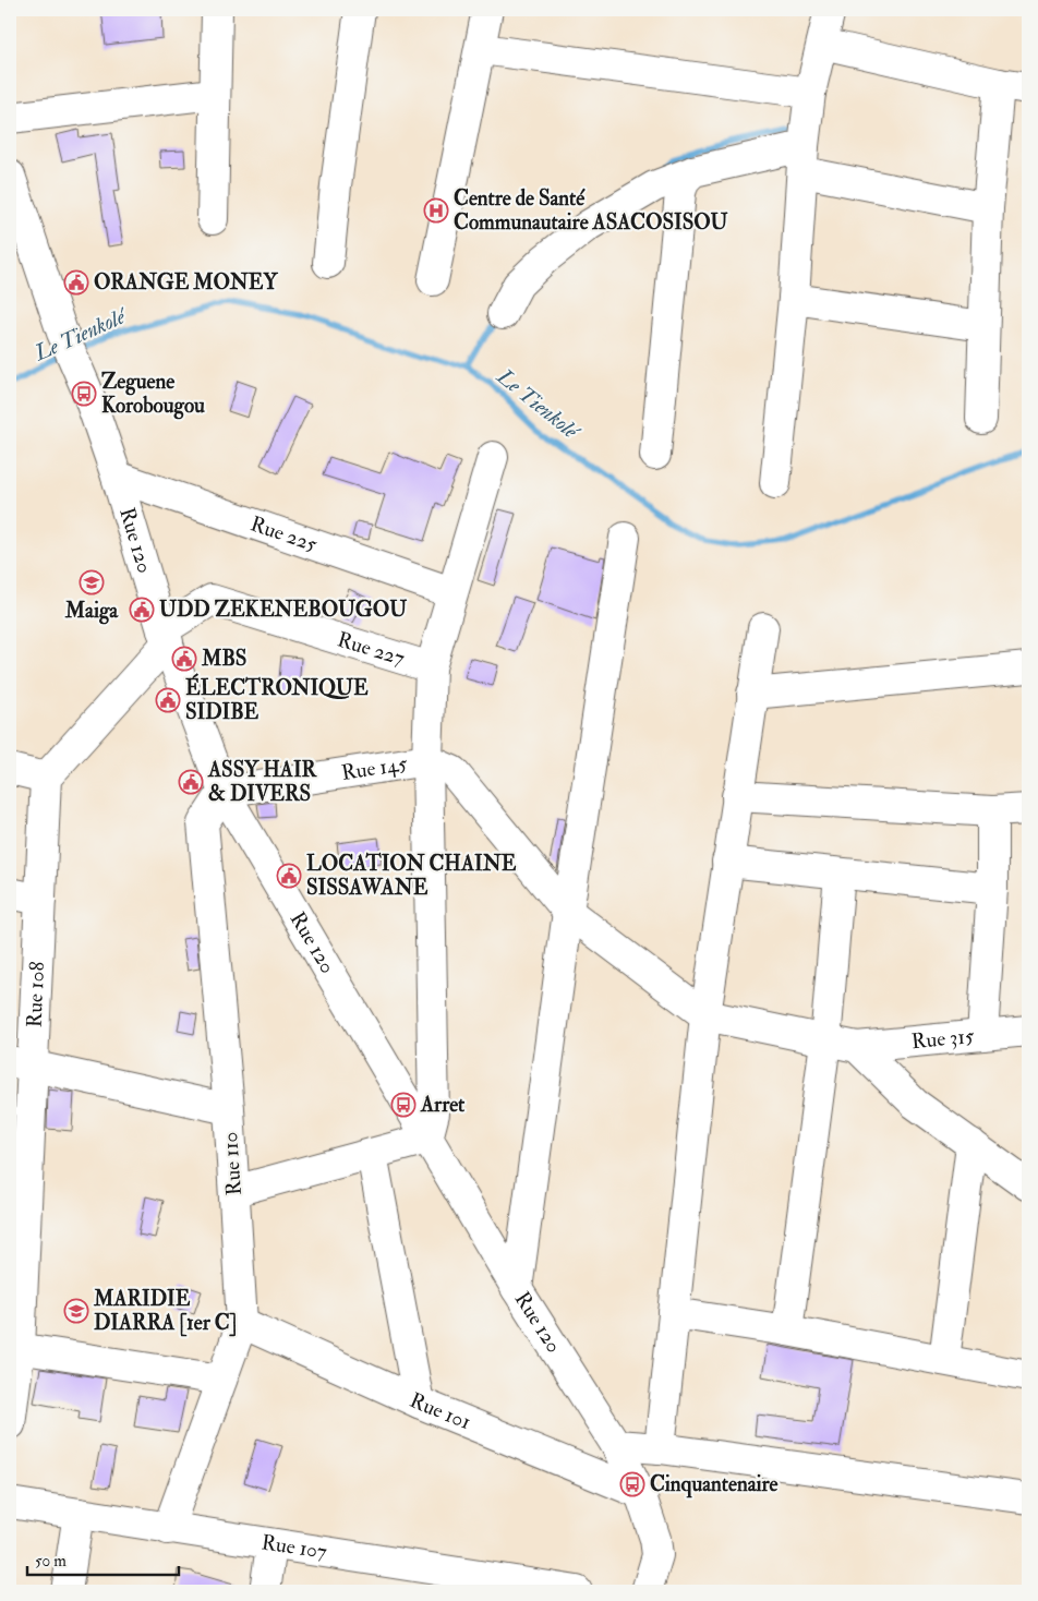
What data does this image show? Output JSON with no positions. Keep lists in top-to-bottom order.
{
  "streets": {
    "street": [
      "Rue 225",
      "Rue 120",
      "Rue 227",
      "Rue 145",
      "Rue 108",
      "Rue 315",
      "Rue 110",
      "Rue 101",
      "Rue 107"
    ]
  },
  "crossings": [
    ["Rue 225", "Rue 120"],
    ["Rue 120", "Rue 227"],
    ["Rue 120", "Rue 145"],
    ["Rue 120", "Rue 110"],
    ["Rue 120", "Rue 101"],
    ["Rue 145", "Rue 110"],
    ["Rue 110", "Rue 101"],
    ["Rue 110", "Rue 107"]
  ],
  "water": ["Le Tienkolé"],
  "places": {
    "hospital": ["Centre de Santé Communautaire ASACOSISOU"],
    "public building": [
      "ORANGE MONEY",
      "UDD ZEKENEBOUGOU",
      "MBS",
      "ÉLECTRONIQUE SIDIBE",
      "ASSY HAIR & DIVERS",
      "LOCATION CHAINE SISSAWANE"
    ],
    "bus stop": ["Zeguene Korobougou", "Arret", "Cinquantenaire"],
    "school or university": ["Maiga", "MARIDIE DIARRA [1er C]"]
  },
  "scale_bar": "50 m"
}
